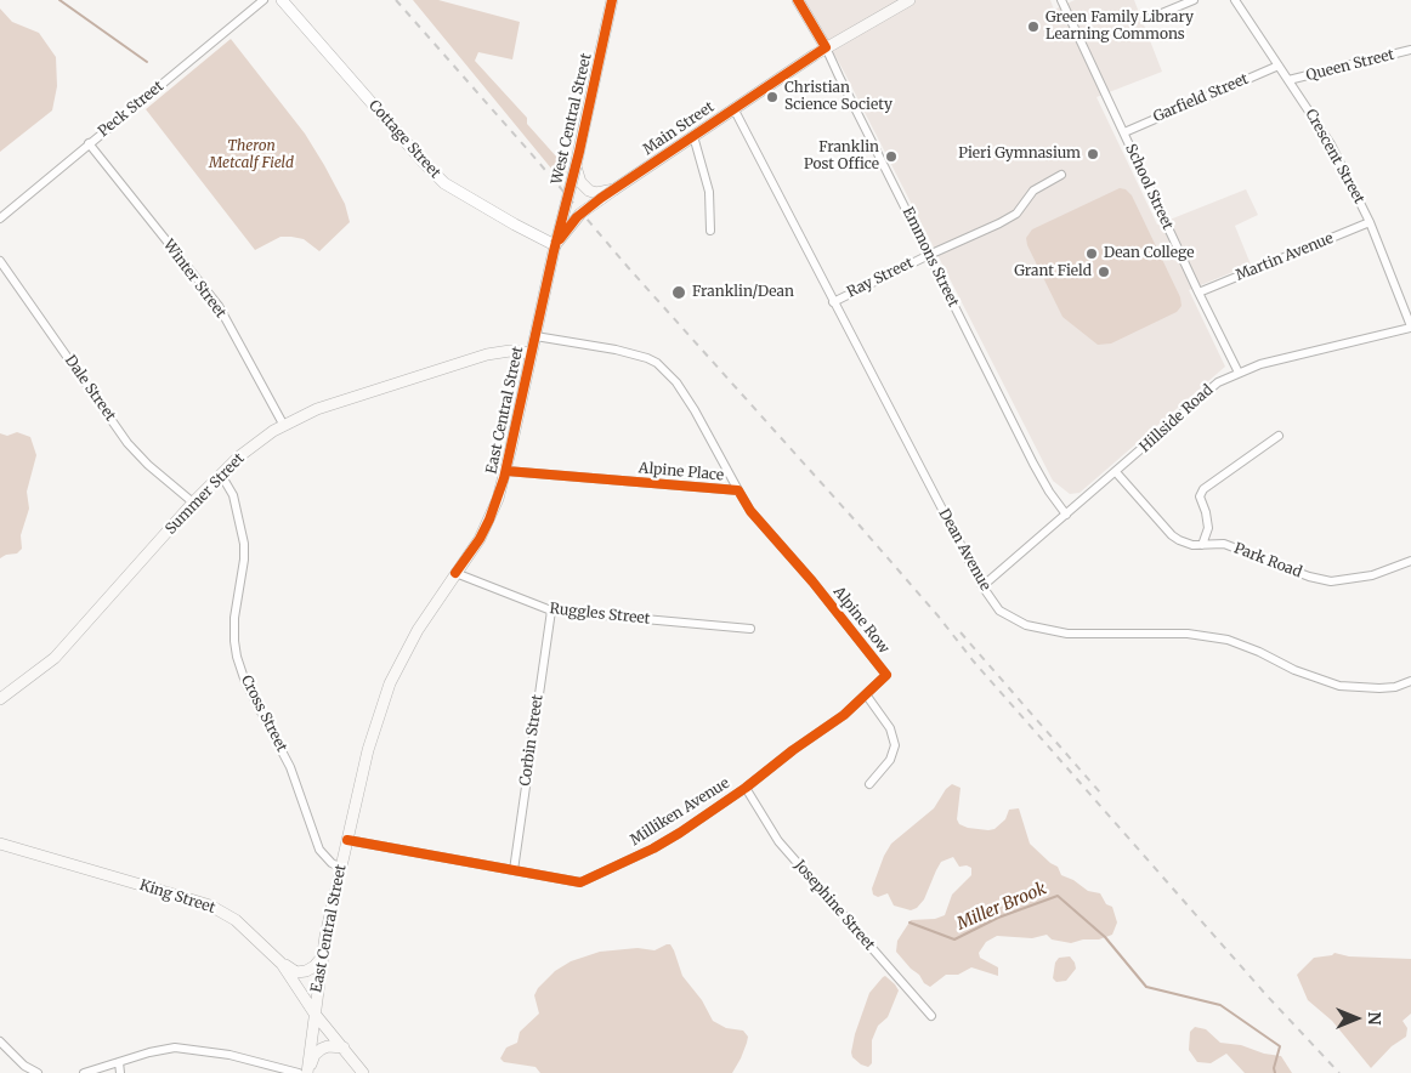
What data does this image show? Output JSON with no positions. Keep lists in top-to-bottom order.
{
  "streets": {
    "main road": [
      "West Central Street",
      "Main Street",
      "Emmons Street",
      "East Central Street",
      "Summer Street",
      "King Street"
    ],
    "street": [
      "Queen Street",
      "Garfield Street",
      "Peck Street",
      "Cottage Street",
      "Crescent Street",
      "School Street",
      "Martin Avenue",
      "Ray Street",
      "Winter Street",
      "Dale Street",
      "Hillside Road",
      "Alpine Place",
      "Dean Avenue",
      "Park Road",
      "Ruggles Street",
      "Alpine Row",
      "Cross Street",
      "Corbin Street",
      "Milliken Avenue",
      "Josephine Street"
    ]
  },
  "crossings": [
    ["Queen Street", "Crescent Street"],
    ["Garfield Street", "Crescent Street"],
    ["Garfield Street", "School Street"],
    ["Peck Street", "Winter Street"],
    ["West Central Street", "Main Street"],
    ["West Central Street", "Cottage Street"],
    ["West Central Street", "East Central Street"],
    ["Main Street", "Cottage Street"],
    ["Main Street", "Emmons Street"],
    ["Main Street", "East Central Street"],
    ["Main Street", "Dean Avenue"],
    ["Cottage Street", "East Central Street"],
    ["Crescent Street", "Martin Avenue"],
    ["Crescent Street", "Hillside Road"],
    ["School Street", "Martin Avenue"],
    ["School Street", "Hillside Road"],
    ["Emmons Street", "Ray Street"],
    ["Emmons Street", "Hillside Road"],
    ["Ray Street", "Dean Avenue"],
    ["Winter Street", "Summer Street"],
    ["Dale Street", "Summer Street"],
    ["East Central Street", "Alpine Place"],
    ["East Central Street", "Summer Street"],
    ["East Central Street", "Ruggles Street"],
    ["East Central Street", "Cross Street"],
    ["East Central Street", "Milliken Avenue"],
    ["East Central Street", "King Street"],
    ["Hillside Road", "Dean Avenue"],
    ["Hillside Road", "Park Road"],
    ["Alpine Place", "Alpine Row"],
    ["Summer Street", "Cross Street"],
    ["Ruggles Street", "Corbin Street"],
    ["Alpine Row", "Milliken Avenue"],
    ["Corbin Street", "Milliken Avenue"],
    ["Milliken Avenue", "Josephine Street"]
  ],
  "water": ["Miller Brook"],
  "parks": ["Theron Metcalf Field"],
  "places": [
    "Green Family Library Learning Commons",
    "Christian Science Society",
    "Pieri Gymnasium",
    "Franklin Post Office",
    "Dean College",
    "Grant Field",
    "Franklin/Dean"
  ],
  "north": "right"
}
